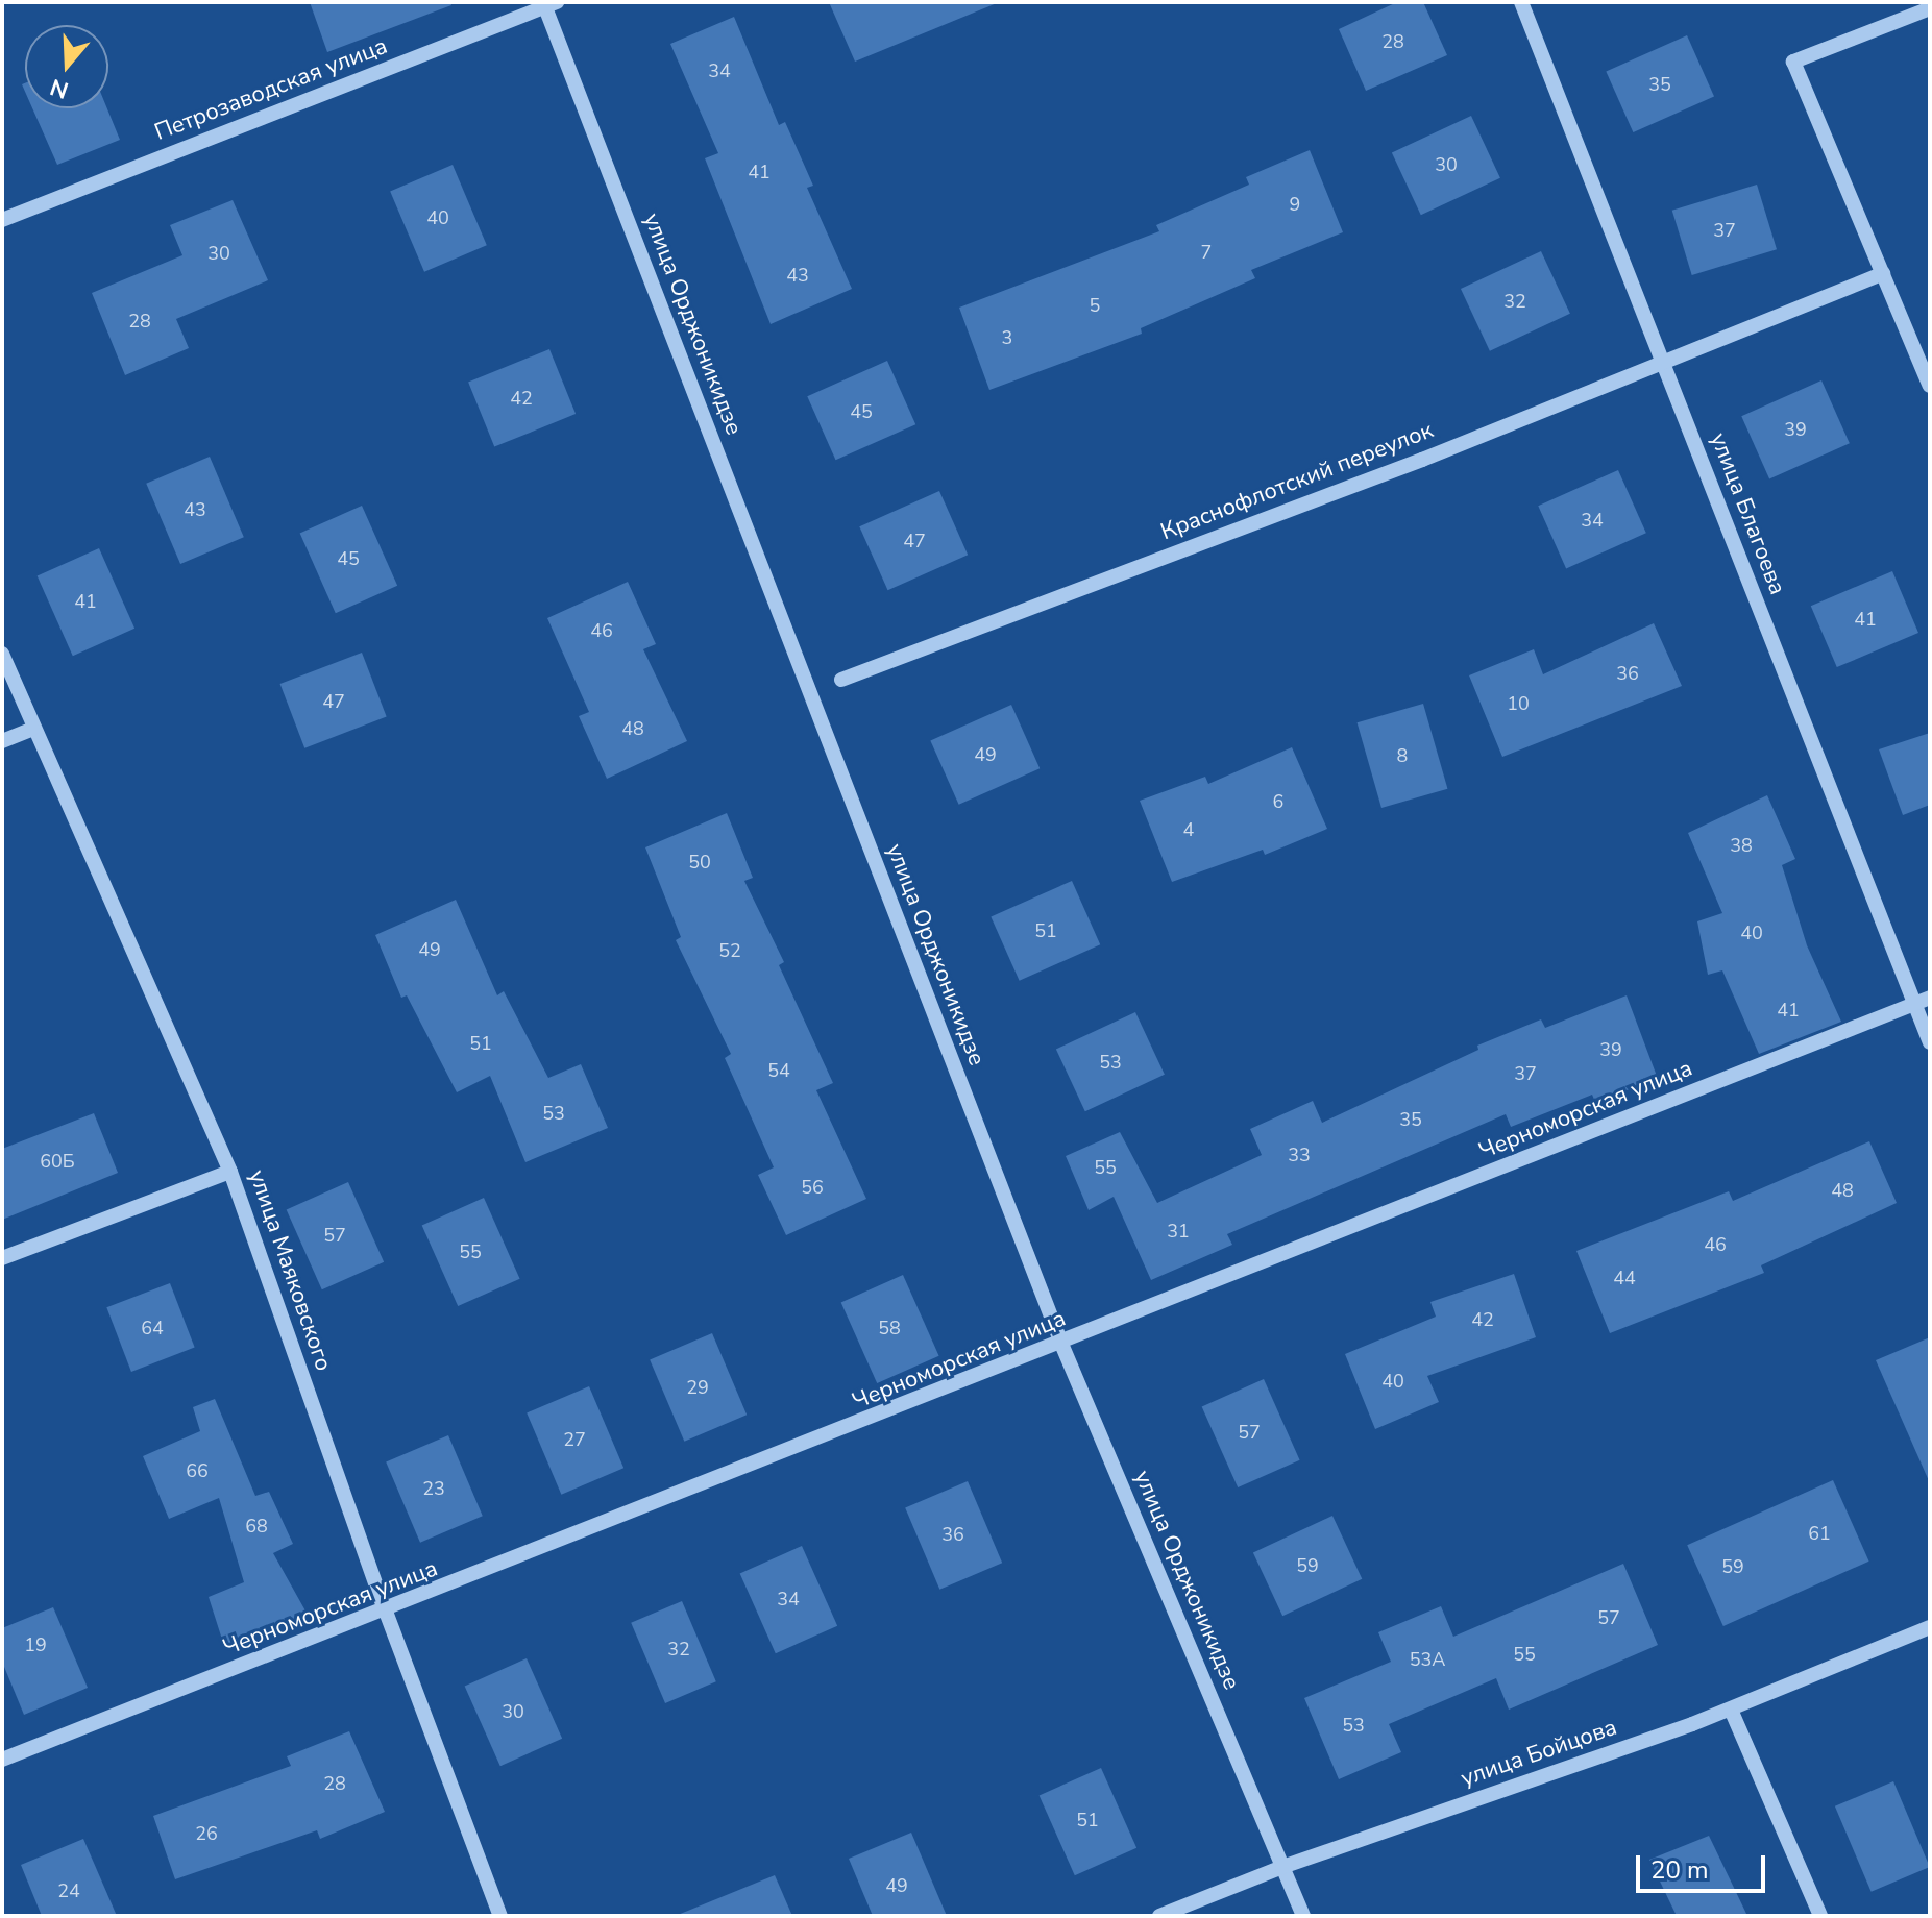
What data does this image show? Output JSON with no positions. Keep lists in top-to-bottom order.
{
  "streets": {
    "street": [
      "Петрозаводская улица",
      "улица Орджоникидзе",
      "Краснофлотский переулок",
      "улица Благоева",
      "Черноморская улица",
      "улица Маяковского",
      "улица Бойцова"
    ]
  },
  "crossings": [
    ["Петрозаводская улица", "улица Орджоникидзе"],
    ["улица Орджоникидзе", "Черноморская улица"],
    ["улица Орджоникидзе", "улица Бойцова"],
    ["Краснофлотский переулок", "улица Благоева"],
    ["улица Благоева", "Черноморская улица"],
    ["Черноморская улица", "улица Маяковского"]
  ],
  "house_numbers": [
    "28",
    "34",
    "35",
    "30",
    "41",
    "9",
    "40",
    "37",
    "7",
    "30",
    "43",
    "32",
    "5",
    "28",
    "3",
    "42",
    "45",
    "39",
    "43",
    "34",
    "47",
    "45",
    "41",
    "41",
    "46",
    "36",
    "47",
    "10",
    "48",
    "49",
    "8",
    "6",
    "4",
    "38",
    "50",
    "51",
    "40",
    "49",
    "52",
    "41",
    "51",
    "39",
    "53",
    "54",
    "37",
    "53",
    "35",
    "33",
    "60Б",
    "55",
    "56",
    "48",
    "31",
    "57",
    "46",
    "55",
    "44",
    "42",
    "64",
    "58",
    "40",
    "29",
    "57",
    "27",
    "66",
    "23",
    "68",
    "61",
    "36",
    "59",
    "59",
    "34",
    "57",
    "19",
    "32",
    "55",
    "53А",
    "30",
    "53",
    "28",
    "51",
    "26",
    "49",
    "24"
  ],
  "scale_bar": "20 m",
  "north": "bottom"
}
